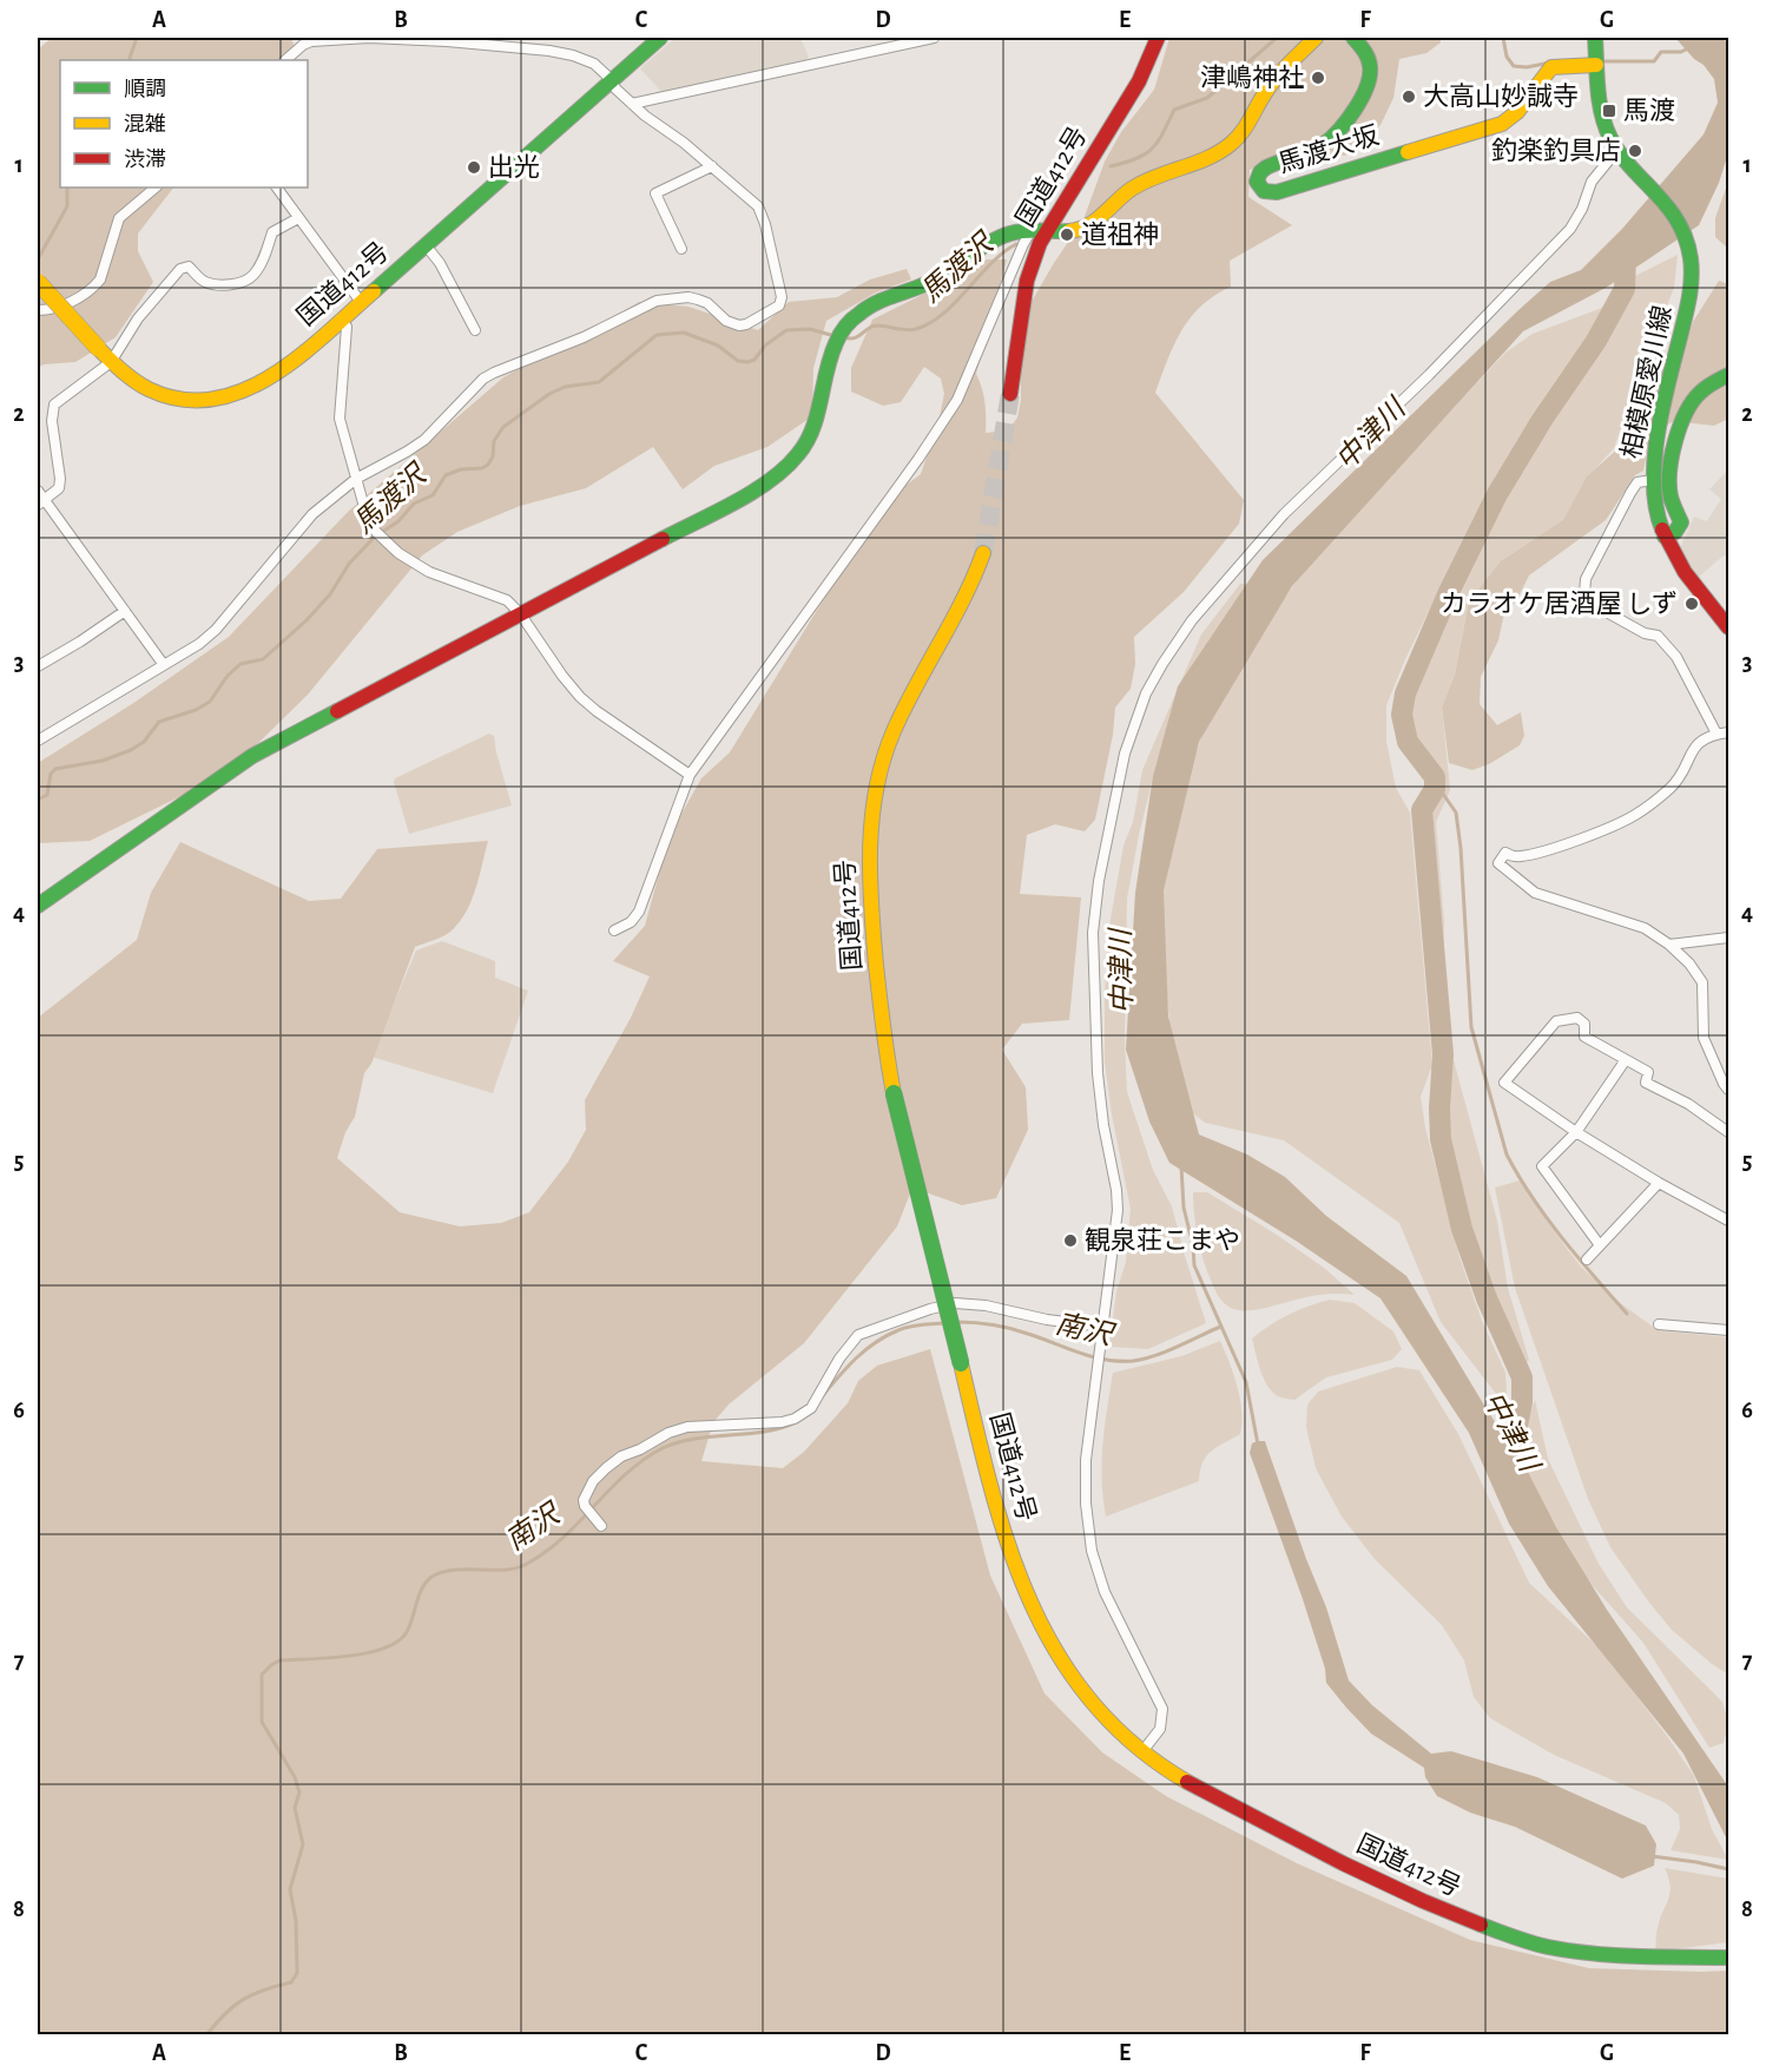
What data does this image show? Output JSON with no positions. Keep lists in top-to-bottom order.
{
  "streets": {
    "main road": ["馬渡大坂", "国道412号", "相模原愛川線"]
  },
  "crossings": [
    ["馬渡大坂", "国道412号"]
  ],
  "water": ["馬渡沢", "中津川", "南沢"],
  "places": {
    "other": [
      "津嶋神社",
      "大高山妙誠寺",
      "釣楽釣具店",
      "出光",
      "道祖神",
      "カラオケ居酒屋 しず",
      "観泉荘こまや"
    ],
    "transit": ["馬渡"]
  },
  "legend": ["順調", "混雑", "渋滞"],
  "grid": {
    "columns": [
      "A",
      "B",
      "C",
      "D",
      "E",
      "F",
      "G"
    ],
    "rows": [
      "1",
      "2",
      "3",
      "4",
      "5",
      "6",
      "7",
      "8"
    ]
  }
}
